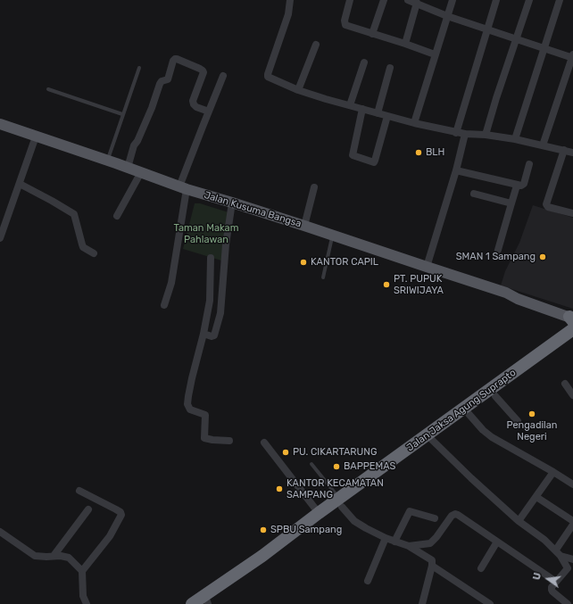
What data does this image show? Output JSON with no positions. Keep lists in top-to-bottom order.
{
  "streets": {
    "highway": ["Jalan Jaksa Agung Suprapto"],
    "main road": ["Jalan Kusuma Bangsa"]
  },
  "crossings": [
    ["Jalan Kusuma Bangsa", "Jalan Jaksa Agung Suprapto"]
  ],
  "parks": ["Taman Makam Pahlawan"],
  "places": [
    "BLH",
    "SMAN 1 Sampang",
    "KANTOR CAPIL",
    "PT. PUPUK SRIWIJAYA",
    "Pengadilan Negeri",
    "PU. CIKARTARUNG",
    "BAPPEMAS",
    "KANTOR KECAMATAN SAMPANG",
    "SPBU Sampang"
  ],
  "north": "left"
}
